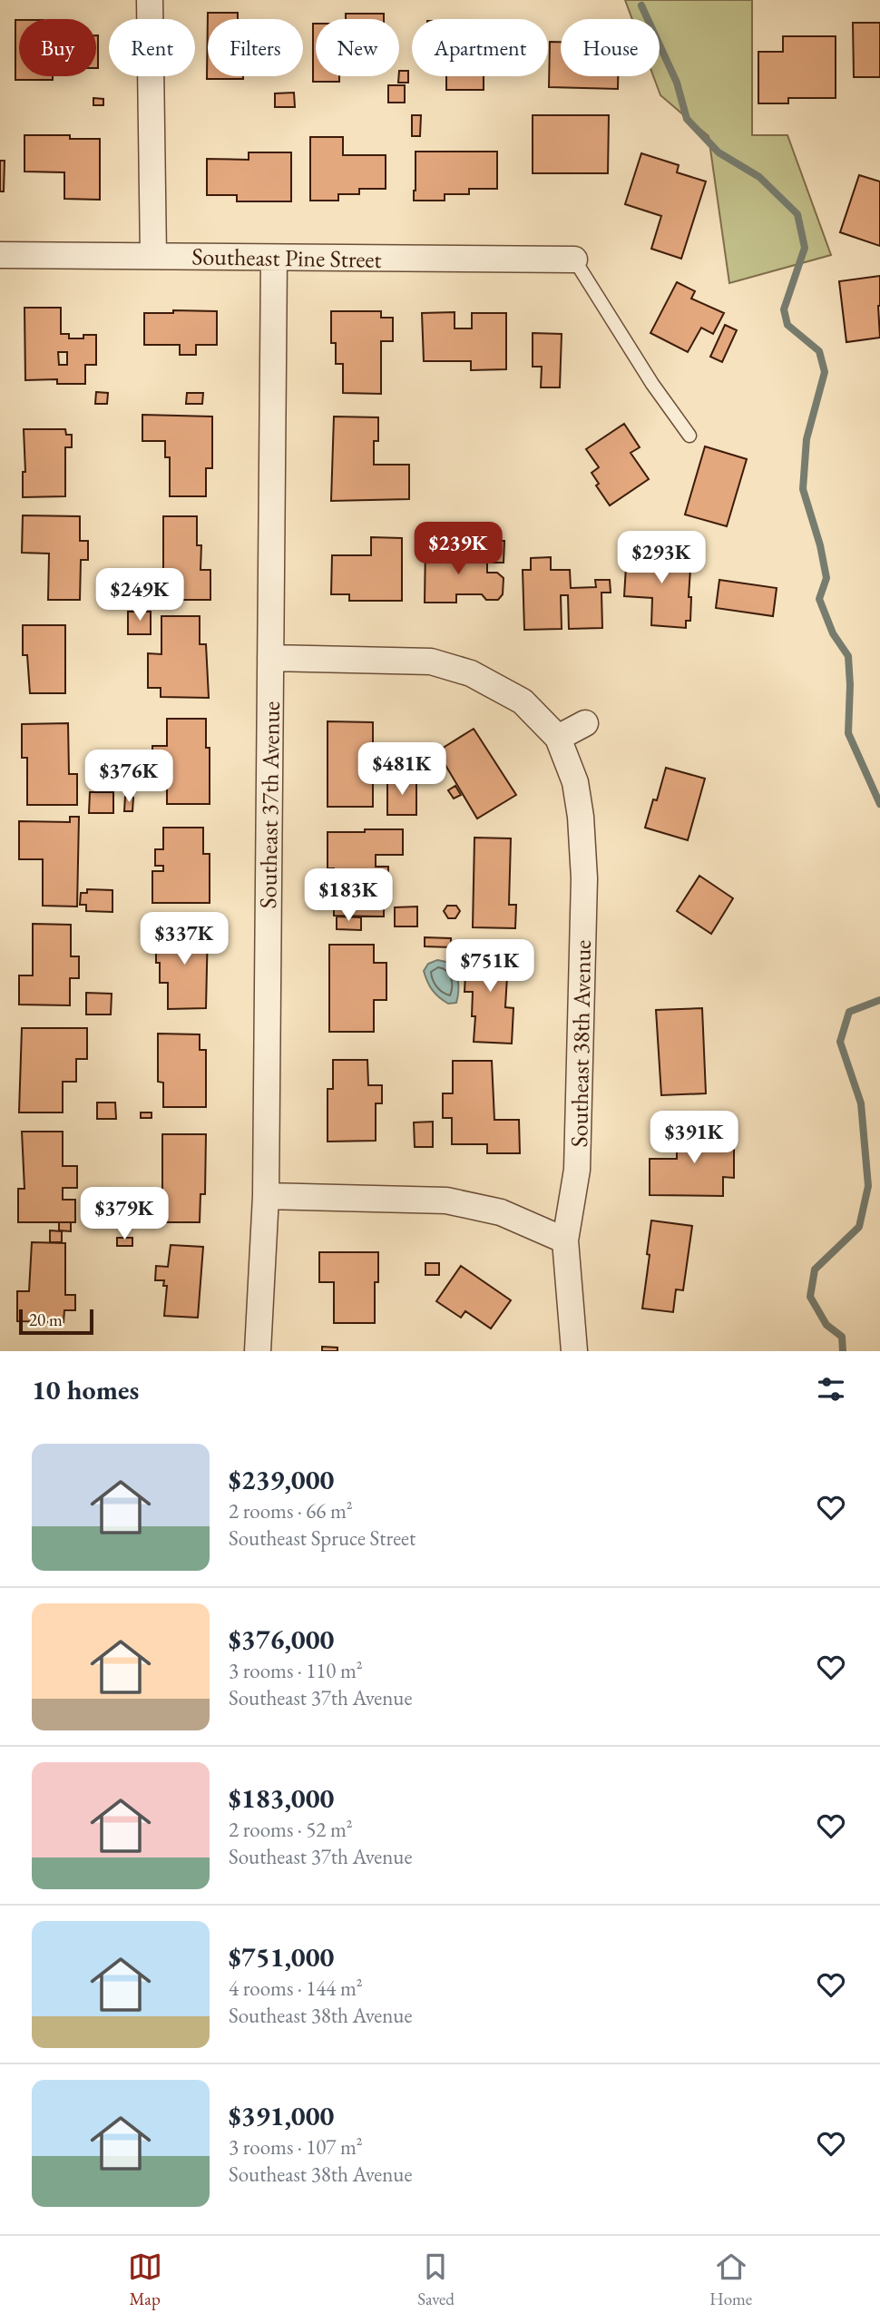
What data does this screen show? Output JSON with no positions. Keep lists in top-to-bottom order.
{
  "streets": {
    "street": ["Southeast Pine Street", "Southeast 37th Avenue", "Southeast 38th Avenue"]
  },
  "crossings": [
    ["Southeast Pine Street", "Southeast 37th Avenue"]
  ],
  "scale_bar": "20 m",
  "page": {
    "chip": [
      "Buy",
      "Rent",
      "Filters",
      "New",
      "Apartment",
      "House"
    ],
    "price": [
      "$239K",
      "$293K",
      "$249K",
      "$481K",
      "$376K",
      "$183K",
      "$337K",
      "$751K",
      "$391K",
      "$379K"
    ],
    "scale": "20 m",
    "heading": "10 homes",
    "list": [
      {
        "name": "$239,000",
        "note": "2 rooms · 66 m² · Southeast Spruce Street"
      },
      {
        "name": "$376,000",
        "note": "3 rooms · 110 m² · Southeast 37th Avenue"
      },
      {
        "name": "$183,000",
        "note": "2 rooms · 52 m² · Southeast 37th Avenue"
      },
      {
        "name": "$751,000",
        "note": "4 rooms · 144 m² · Southeast 38th Avenue"
      },
      {
        "name": "$391,000",
        "note": "3 rooms · 107 m² · Southeast 38th Avenue"
      }
    ],
    "tabs": ["Map", "Saved", "Home"]
  }
}
